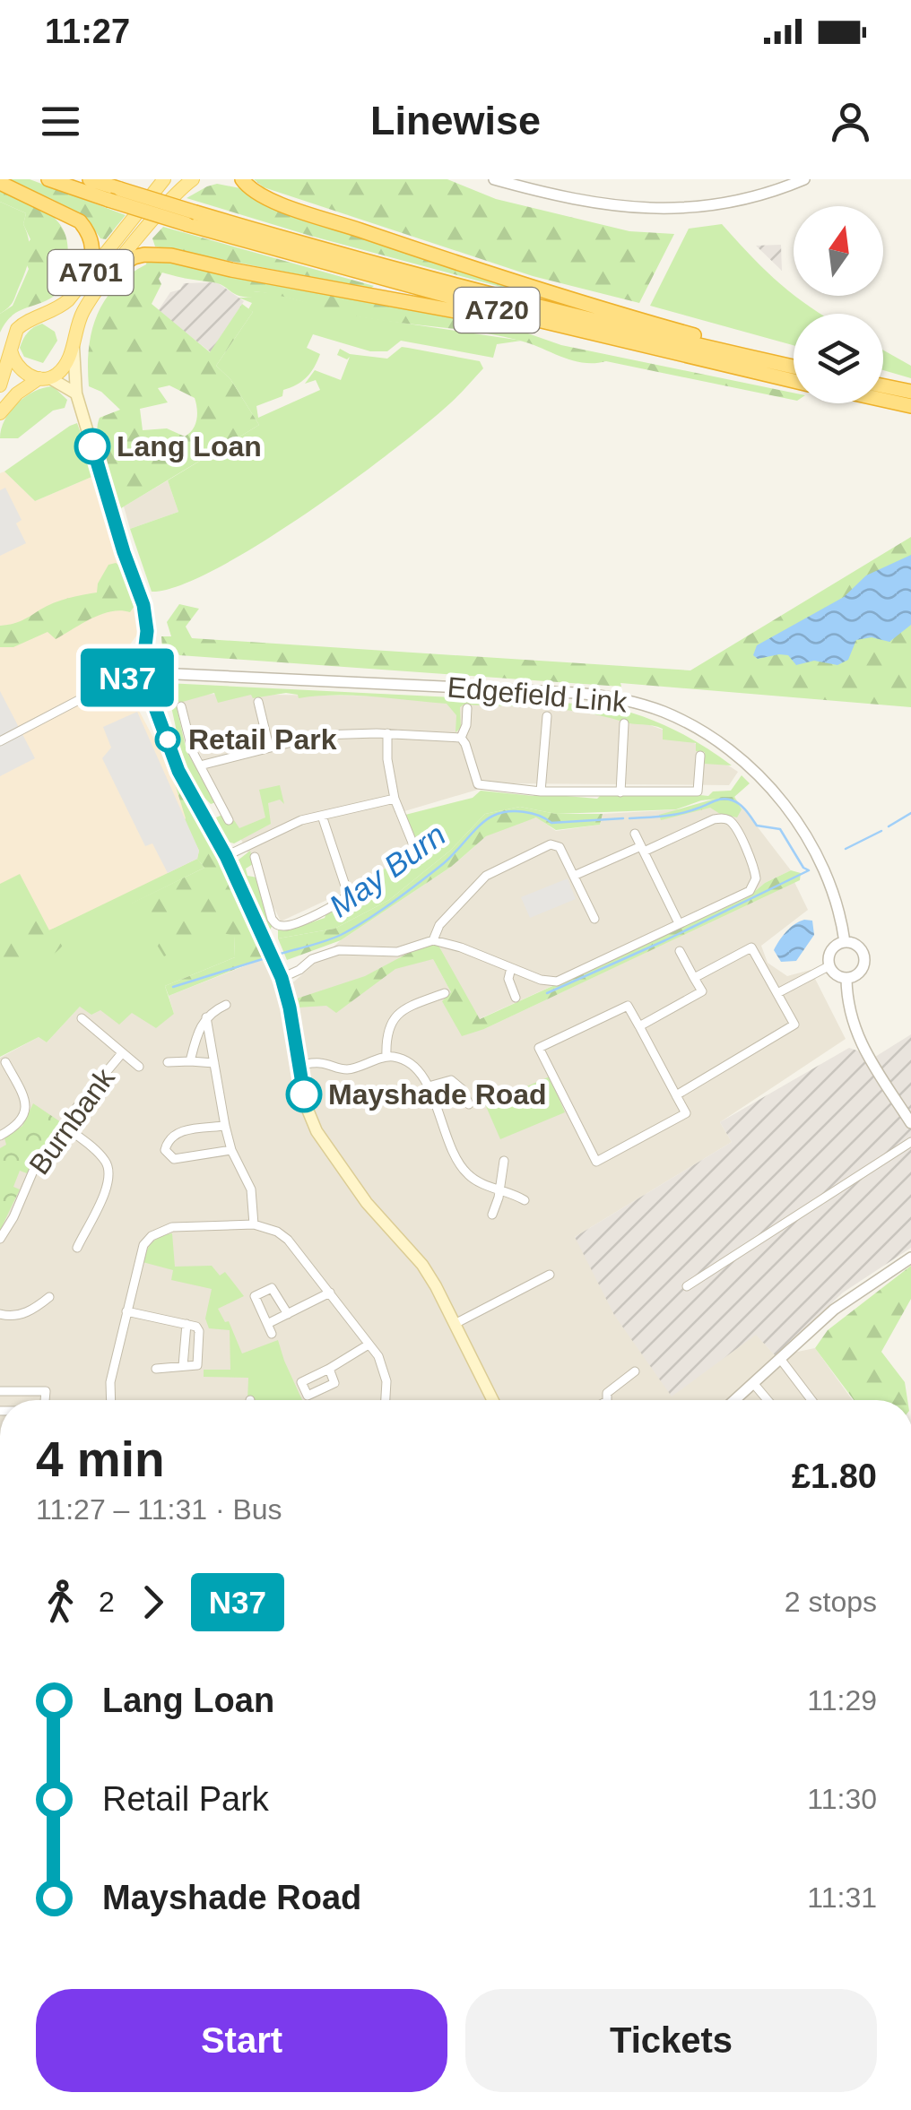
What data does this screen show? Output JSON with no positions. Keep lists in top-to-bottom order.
{
  "streets": {
    "highway": ["A720"],
    "main road": ["A701"],
    "street": ["Edgefield Link", "Burnbank"]
  },
  "water": ["May Burn"],
  "places": ["Lang Loan", "Retail Park", "Mayshade Road"],
  "lines": ["bus line N37"],
  "north": "top",
  "page": {
    "status": "11:27",
    "header": "Linewise",
    "on_map": "N37",
    "heading": ["4 min", "11:27 – 11:31 · Bus", "£1.80"],
    "legs": ["2", "N37", "2 stops"],
    "list": [
      {
        "name": "Lang Loan",
        "value": "11:29"
      },
      {
        "name": "Retail Park",
        "value": "11:30"
      },
      {
        "name": "Mayshade Road",
        "value": "11:31"
      }
    ],
    "buttons": ["Start", "Tickets"]
  }
}
